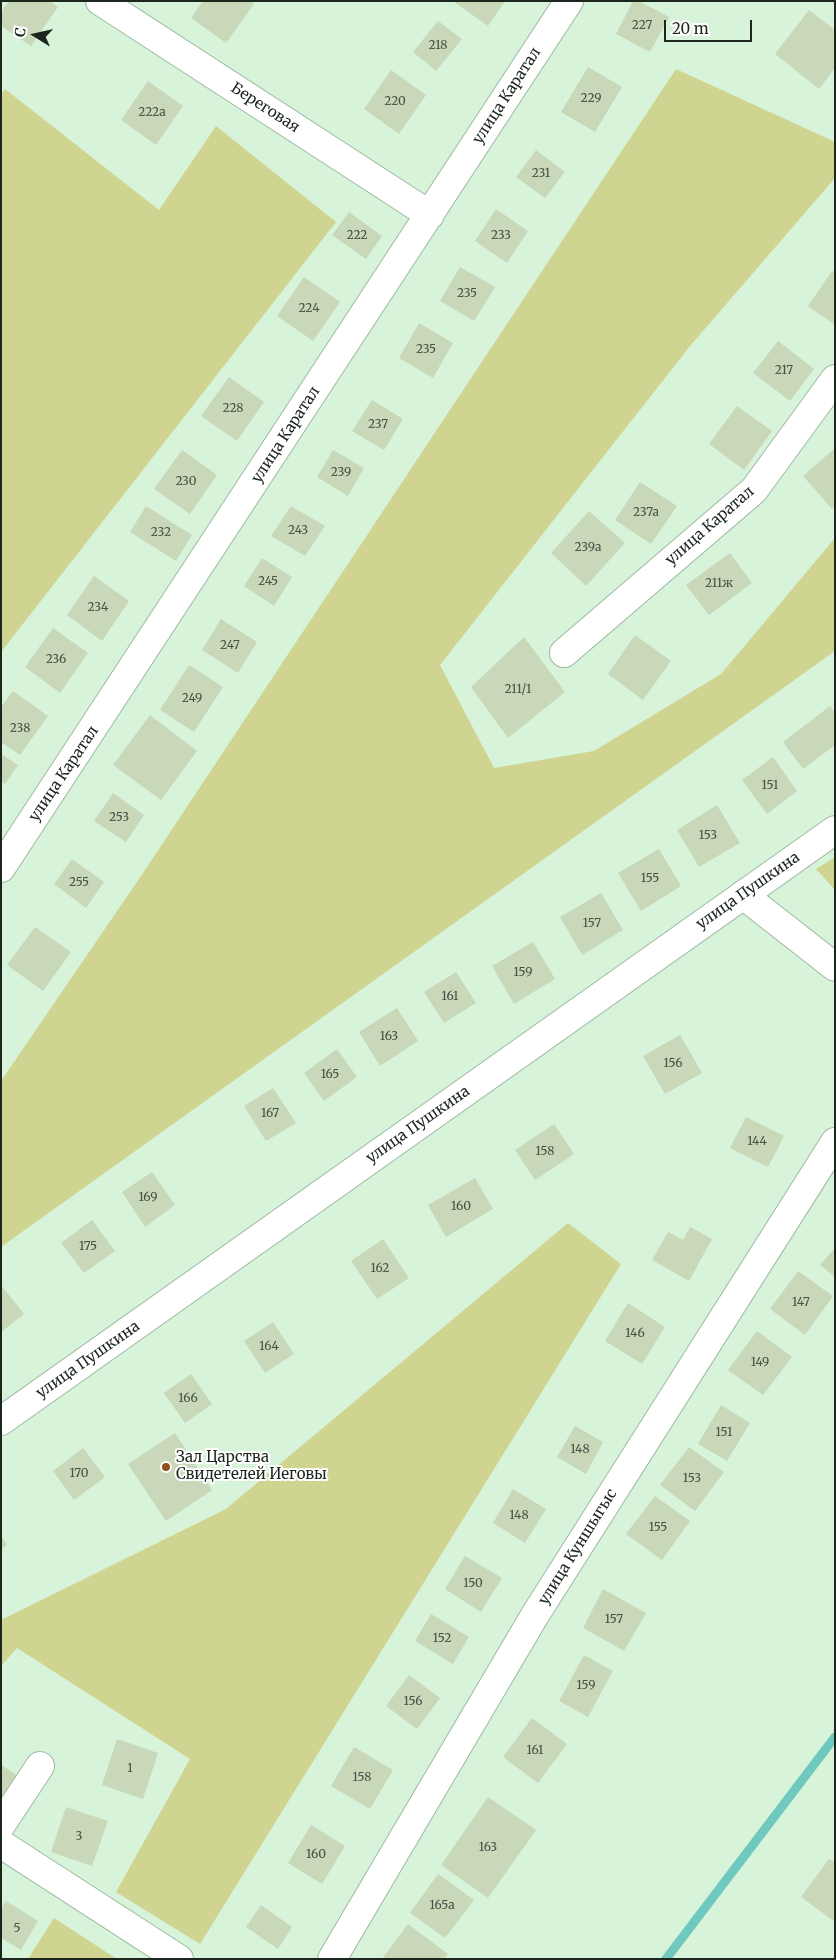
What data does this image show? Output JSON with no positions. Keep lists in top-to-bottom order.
{
  "streets": {
    "street": [
      "улица Каратал",
      "Береговая",
      "улица Пушкина",
      "улица Куншыгыс"
    ]
  },
  "crossings": [
    ["улица Каратал", "Береговая"]
  ],
  "places": ["Зал Царства Свидетелей Иеговы"],
  "house_numbers": [
    "227",
    "218",
    "229",
    "220",
    "222а",
    "231",
    "222",
    "233",
    "235",
    "224",
    "235",
    "217",
    "228",
    "237",
    "239",
    "230",
    "237а",
    "243",
    "232",
    "239а",
    "245",
    "211ж",
    "234",
    "247",
    "236",
    "211/1",
    "249",
    "238",
    "151",
    "253",
    "153",
    "155",
    "255",
    "157",
    "159",
    "161",
    "163",
    "156",
    "165",
    "167",
    "144",
    "158",
    "169",
    "160",
    "175",
    "162",
    "147",
    "146",
    "164",
    "149",
    "166",
    "151",
    "148",
    "170",
    "153",
    "148",
    "155",
    "150",
    "157",
    "152",
    "159",
    "156",
    "161",
    "1",
    "158",
    "3",
    "163",
    "160",
    "165а",
    "5"
  ],
  "scale_bar": "20 m",
  "north": "left"
}
